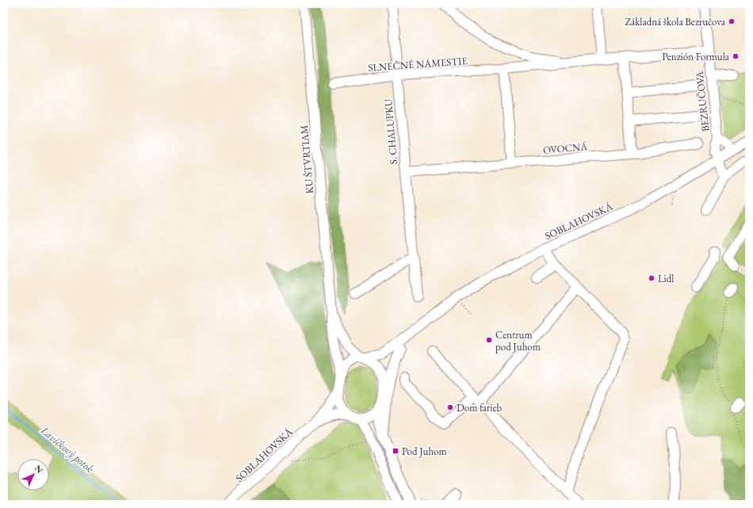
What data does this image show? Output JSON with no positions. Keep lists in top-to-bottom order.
{
  "streets": {
    "street": [
      "SLNEČNÉ NÁMESTIE",
      "BEZRUČOVA",
      "S. CHALUPKU",
      "OVOCNÁ",
      "KU ŠTVRTIAM",
      "SOBLAHOVSKÁ"
    ]
  },
  "crossings": [
    ["SLNEČNÉ NÁMESTIE", "BEZRUČOVA"],
    ["SLNEČNÉ NÁMESTIE", "S. CHALUPKU"],
    ["BEZRUČOVA", "SOBLAHOVSKÁ"],
    ["S. CHALUPKU", "OVOCNÁ"],
    ["KU ŠTVRTIAM", "SOBLAHOVSKÁ"]
  ],
  "water": ["Lavičkový potok"],
  "places": {
    "other": [
      "Základná škola Bezručova",
      "Penzión Formula",
      "Lidl",
      "Centrum pod Juhom",
      "Dom farieb"
    ],
    "transit": ["Pod Juhom"]
  },
  "north": "top right"
}
